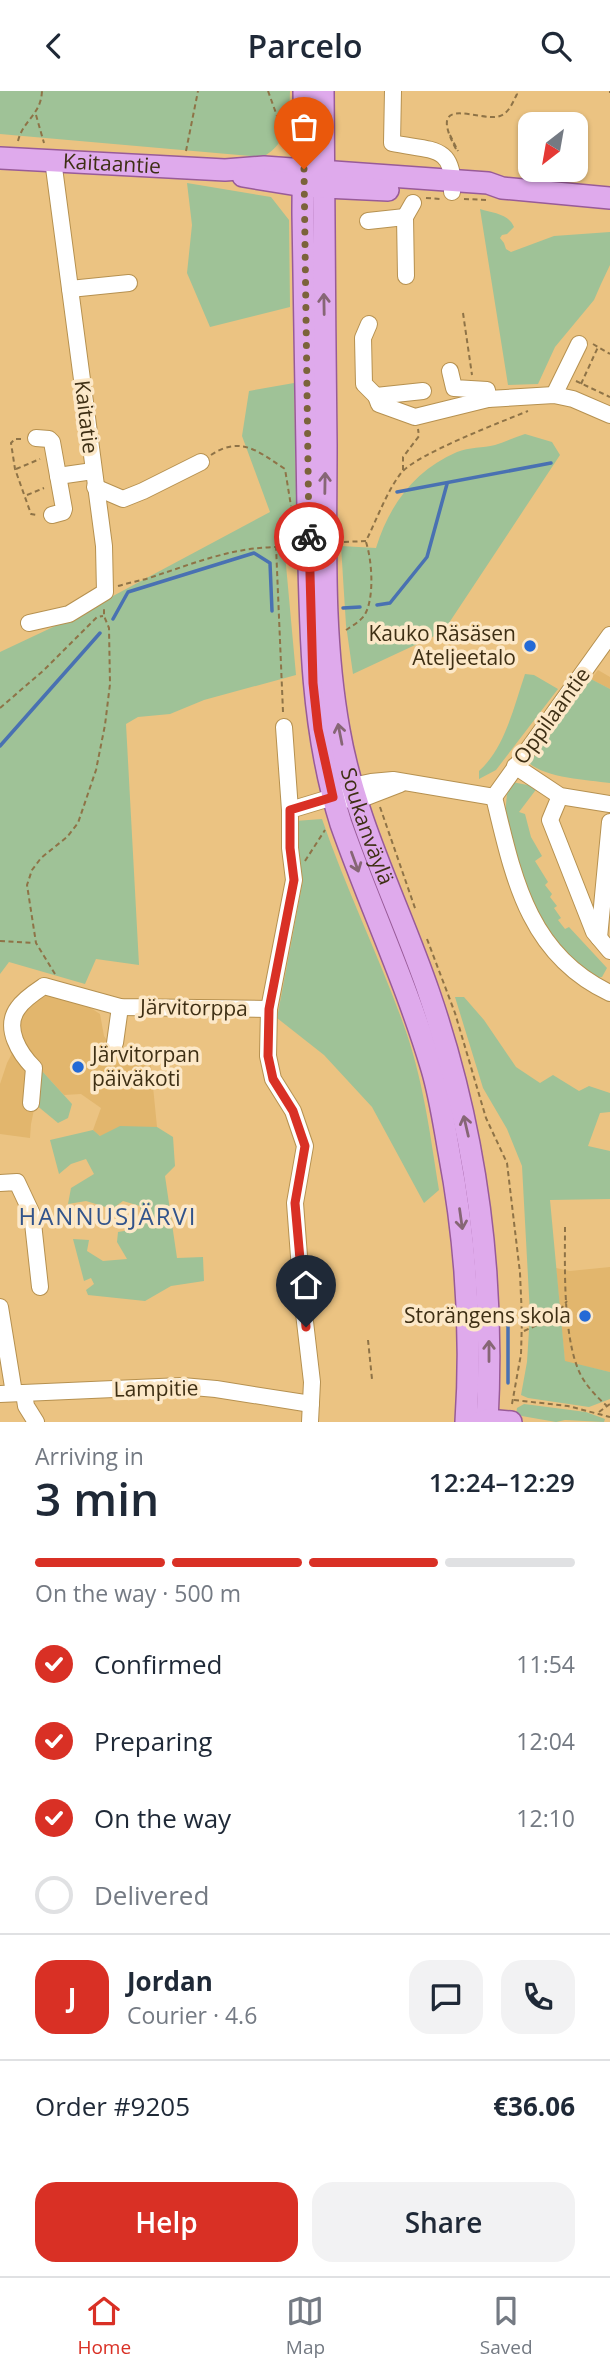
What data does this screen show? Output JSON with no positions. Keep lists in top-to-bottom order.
{
  "streets": {
    "main road": ["Kaitaantie", "Soukanväylä"],
    "street": [
      "Kaitatie",
      "Oppilaantie",
      "Järvitorppa",
      "Lampitie"
    ]
  },
  "crossings": [
    ["Kaitaantie", "Kaitatie"],
    ["Kaitaantie", "Soukanväylä"]
  ],
  "districts": ["HANNUSJÄRVI"],
  "places": ["Kauko Räsäsen Ateljeetalo", "Järvitorpan päiväkoti", "Storängens skola"],
  "north": "bottom left",
  "page": {
    "header": "Parcelo",
    "heading": ["3 min", "Arriving in", "12:24–12:29"],
    "panel": [
      "Jordan",
      "Courier · 4.6",
      "Order #9205",
      "€36.06"
    ],
    "bar": "On the way · 500 m",
    "list": [
      ["Confirmed", "11:54"],
      ["Preparing", "12:04"],
      ["On the way", "12:10"],
      "Delivered"
    ],
    "round": "J",
    "buttons": ["Help", "Share"],
    "tabs": ["Home", "Map", "Saved"]
  }
}
